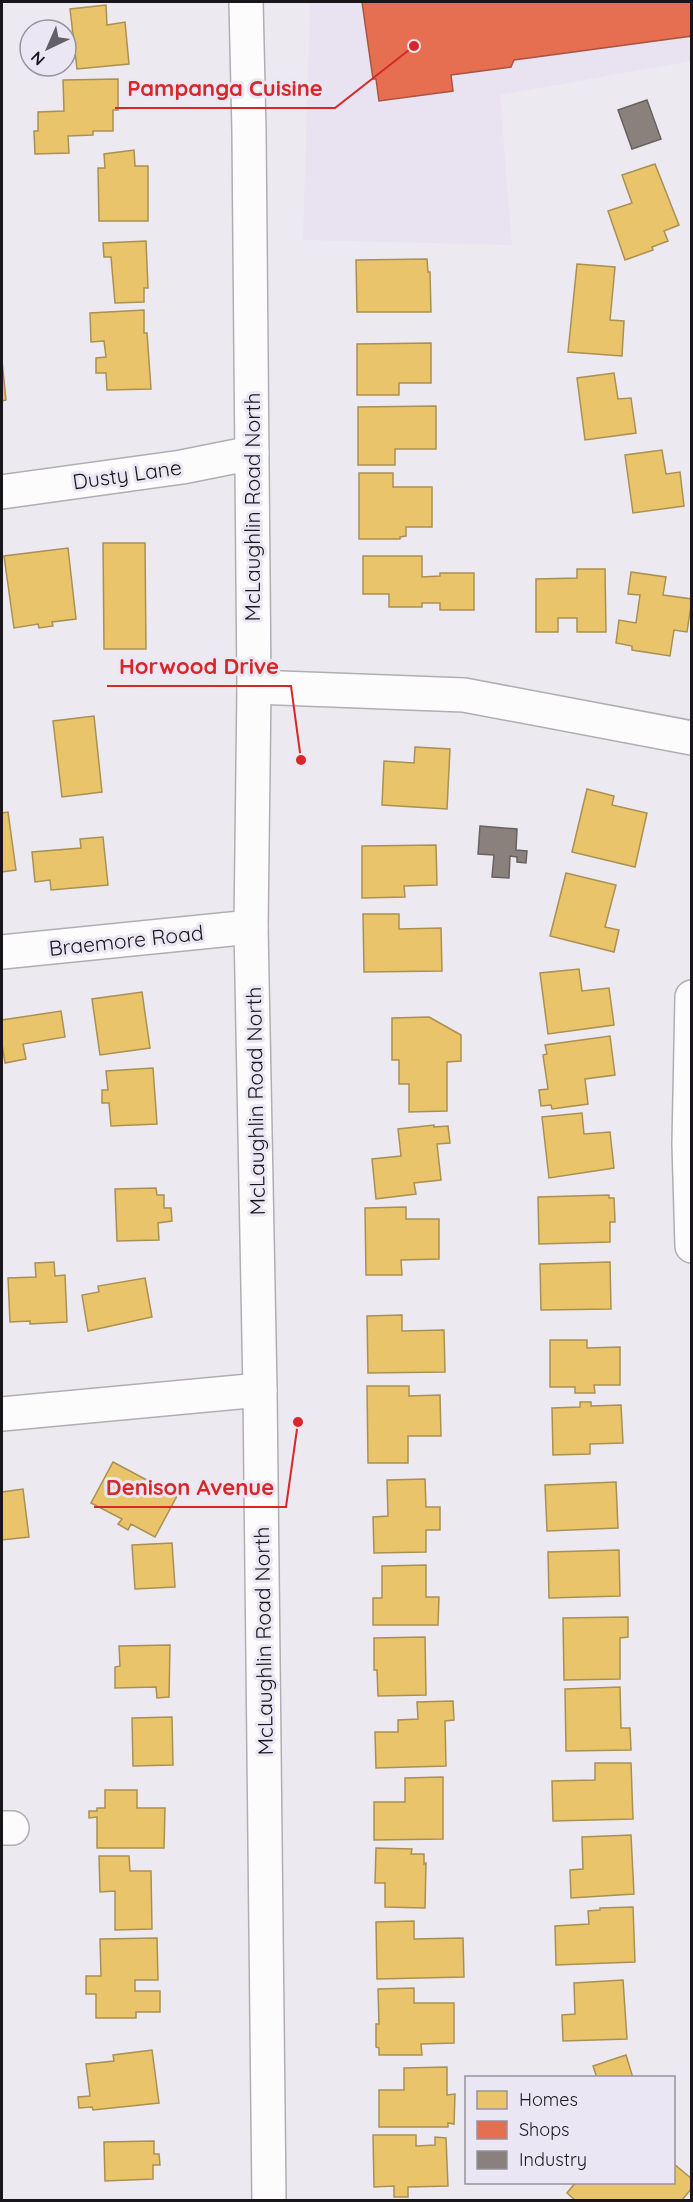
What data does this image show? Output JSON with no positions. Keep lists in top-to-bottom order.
{
  "streets": {
    "main road": ["Dusty Lane", "McLaughlin Road North", "Braemore Road"]
  },
  "crossings": [
    ["Dusty Lane", "McLaughlin Road North"],
    ["McLaughlin Road North", "Braemore Road"]
  ],
  "places": ["Pampanga Cuisine", "Horwood Drive", "Denison Avenue"],
  "legend": ["Homes", "Shops", "Industry"],
  "north": "bottom left"
}
